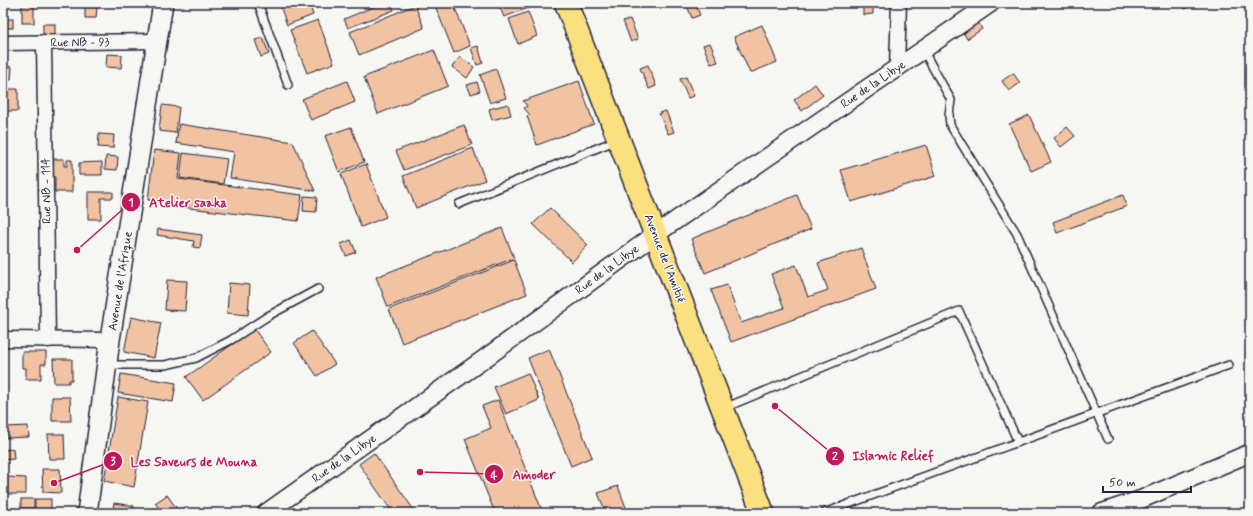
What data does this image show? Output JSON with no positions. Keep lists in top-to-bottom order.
{
  "streets": {
    "main road": ["Avenue de l'Amitié", "Avenue de l'Afrique"],
    "street": ["Rue NB - 93", "Rue de la Libye", "Rue NB - 114"]
  },
  "crossings": [
    ["Rue NB - 93", "Rue NB - 114"],
    ["Rue NB - 93", "Avenue de l'Afrique"],
    ["Rue de la Libye", "Avenue de l'Amitié"]
  ],
  "places": [
    "Atelier saaka",
    "Islamic Relief",
    "Amoder",
    "Les Saveurs de Mouna"
  ],
  "scale_bar": "50 m"
}
